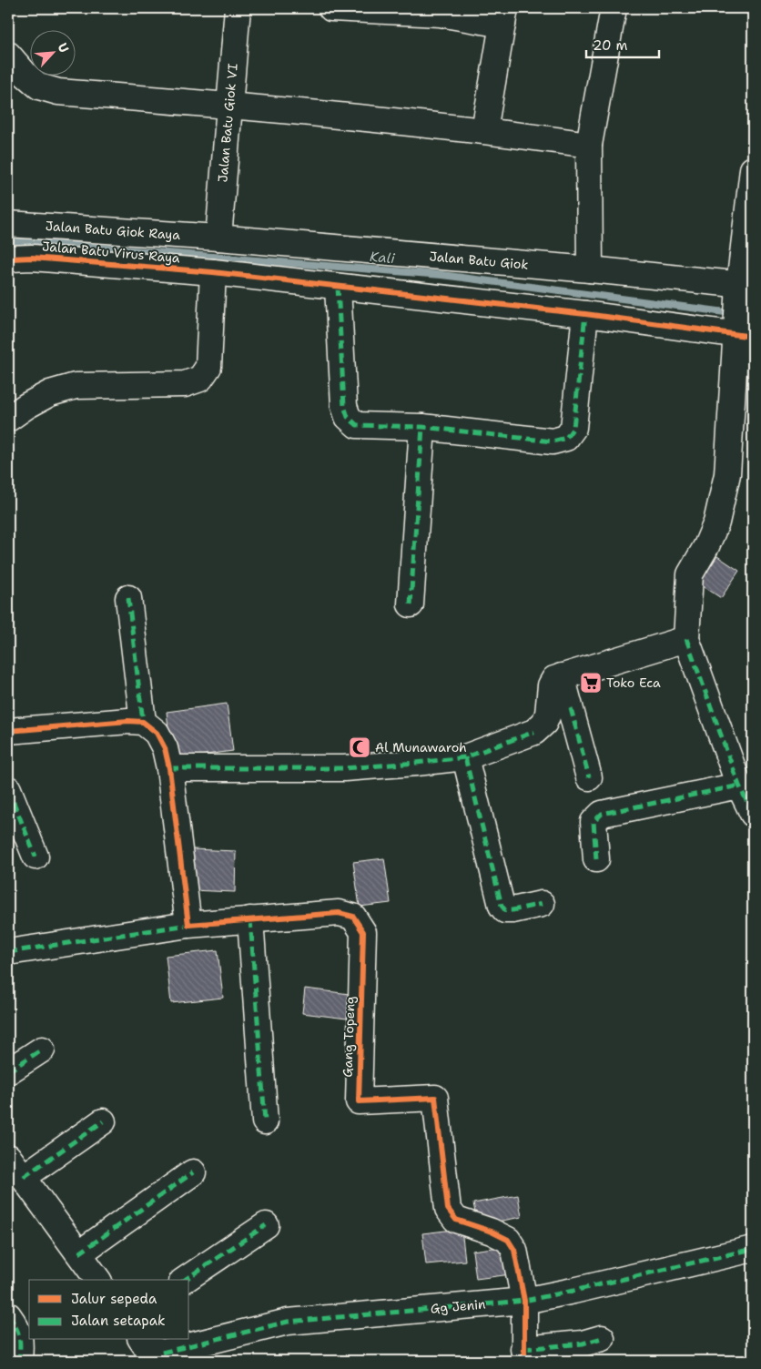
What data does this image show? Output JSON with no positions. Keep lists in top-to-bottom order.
{
  "streets": {
    "street": [
      "Jalan Batu Giok VI",
      "Jalan Batu Giok Raya",
      "Jalan Batu Virus Raya",
      "Jalan Batu Giok",
      "Gang Topeng",
      "Gg Jenin"
    ]
  },
  "crossings": [
    ["Jalan Batu Giok VI", "Jalan Batu Giok Raya"],
    ["Jalan Batu Giok VI", "Jalan Batu Giok"],
    ["Jalan Batu Giok Raya", "Jalan Batu Giok"],
    ["Gang Topeng", "Gg Jenin"]
  ],
  "water": ["Kali"],
  "places": {
    "supermarket": ["Toko Eca"],
    "mosque": ["Al Munawaroh"]
  },
  "legend": ["Jalur sepeda", "Jalan setapak"],
  "scale_bar": "20 m",
  "north": "top right"
}
